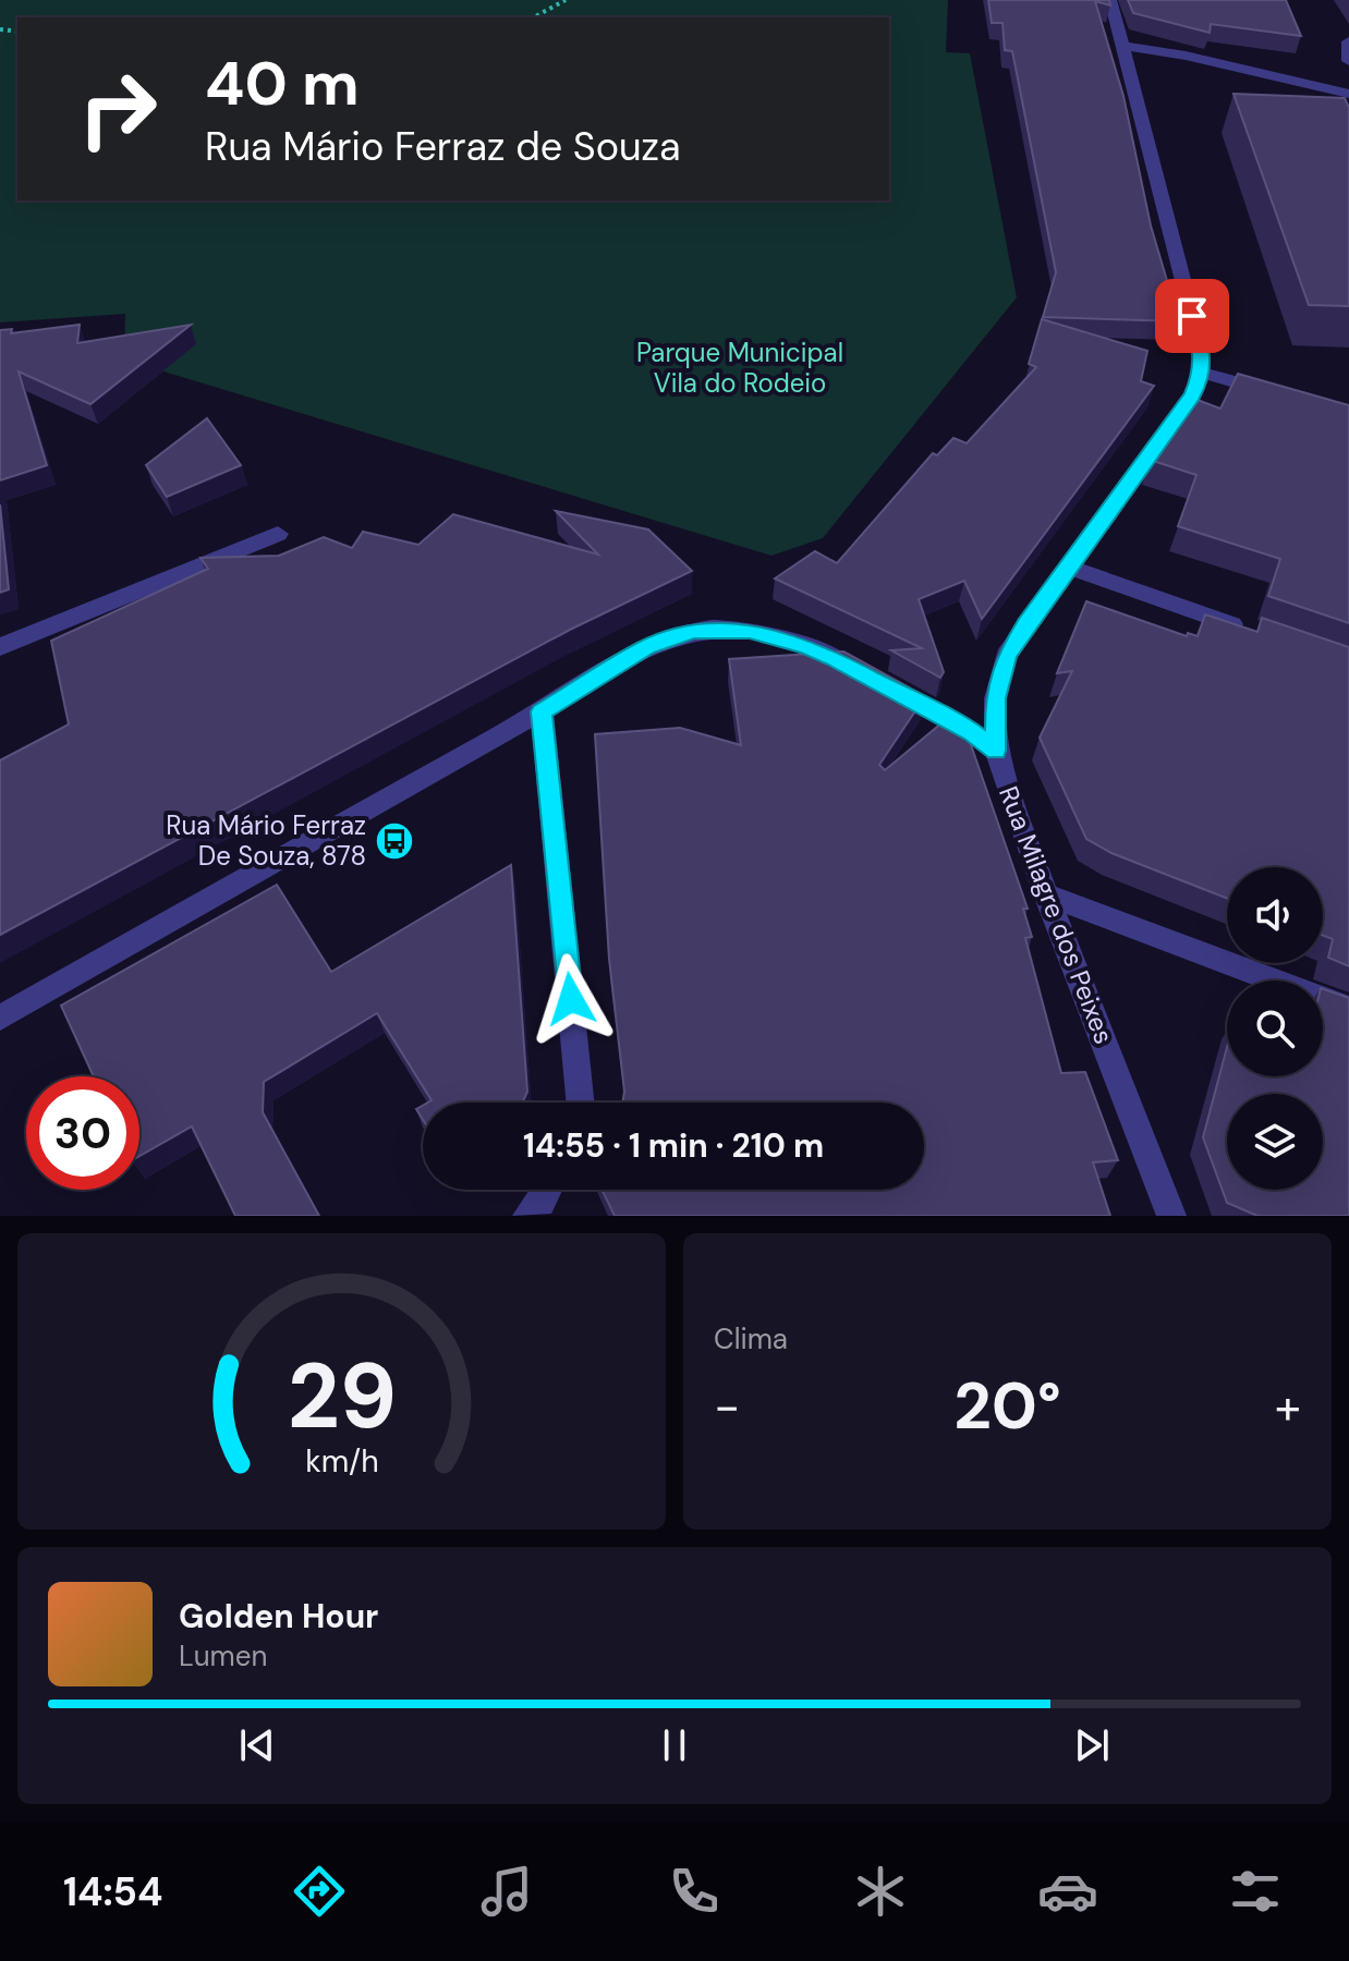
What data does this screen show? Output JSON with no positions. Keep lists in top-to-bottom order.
{
  "streets": {
    "street": ["Rua Milagre dos Peixes"]
  },
  "parks": ["Parque Municipal Vila do Rodeio"],
  "places": {
    "bus stop": ["Rua Mário Ferraz De Souza, 878"]
  },
  "page": {
    "turn": ["40 m", "Rua Mário Ferraz de Souza"],
    "limit": "30",
    "trip": "14:55 · 1 min · 210 m",
    "tile": "Clima",
    "heat": ["−", "20°", "+"],
    "song": ["Golden Hour", "Lumen"],
    "tabs": "14:54",
    "gauge": ["29", "km/h"]
  }
}
